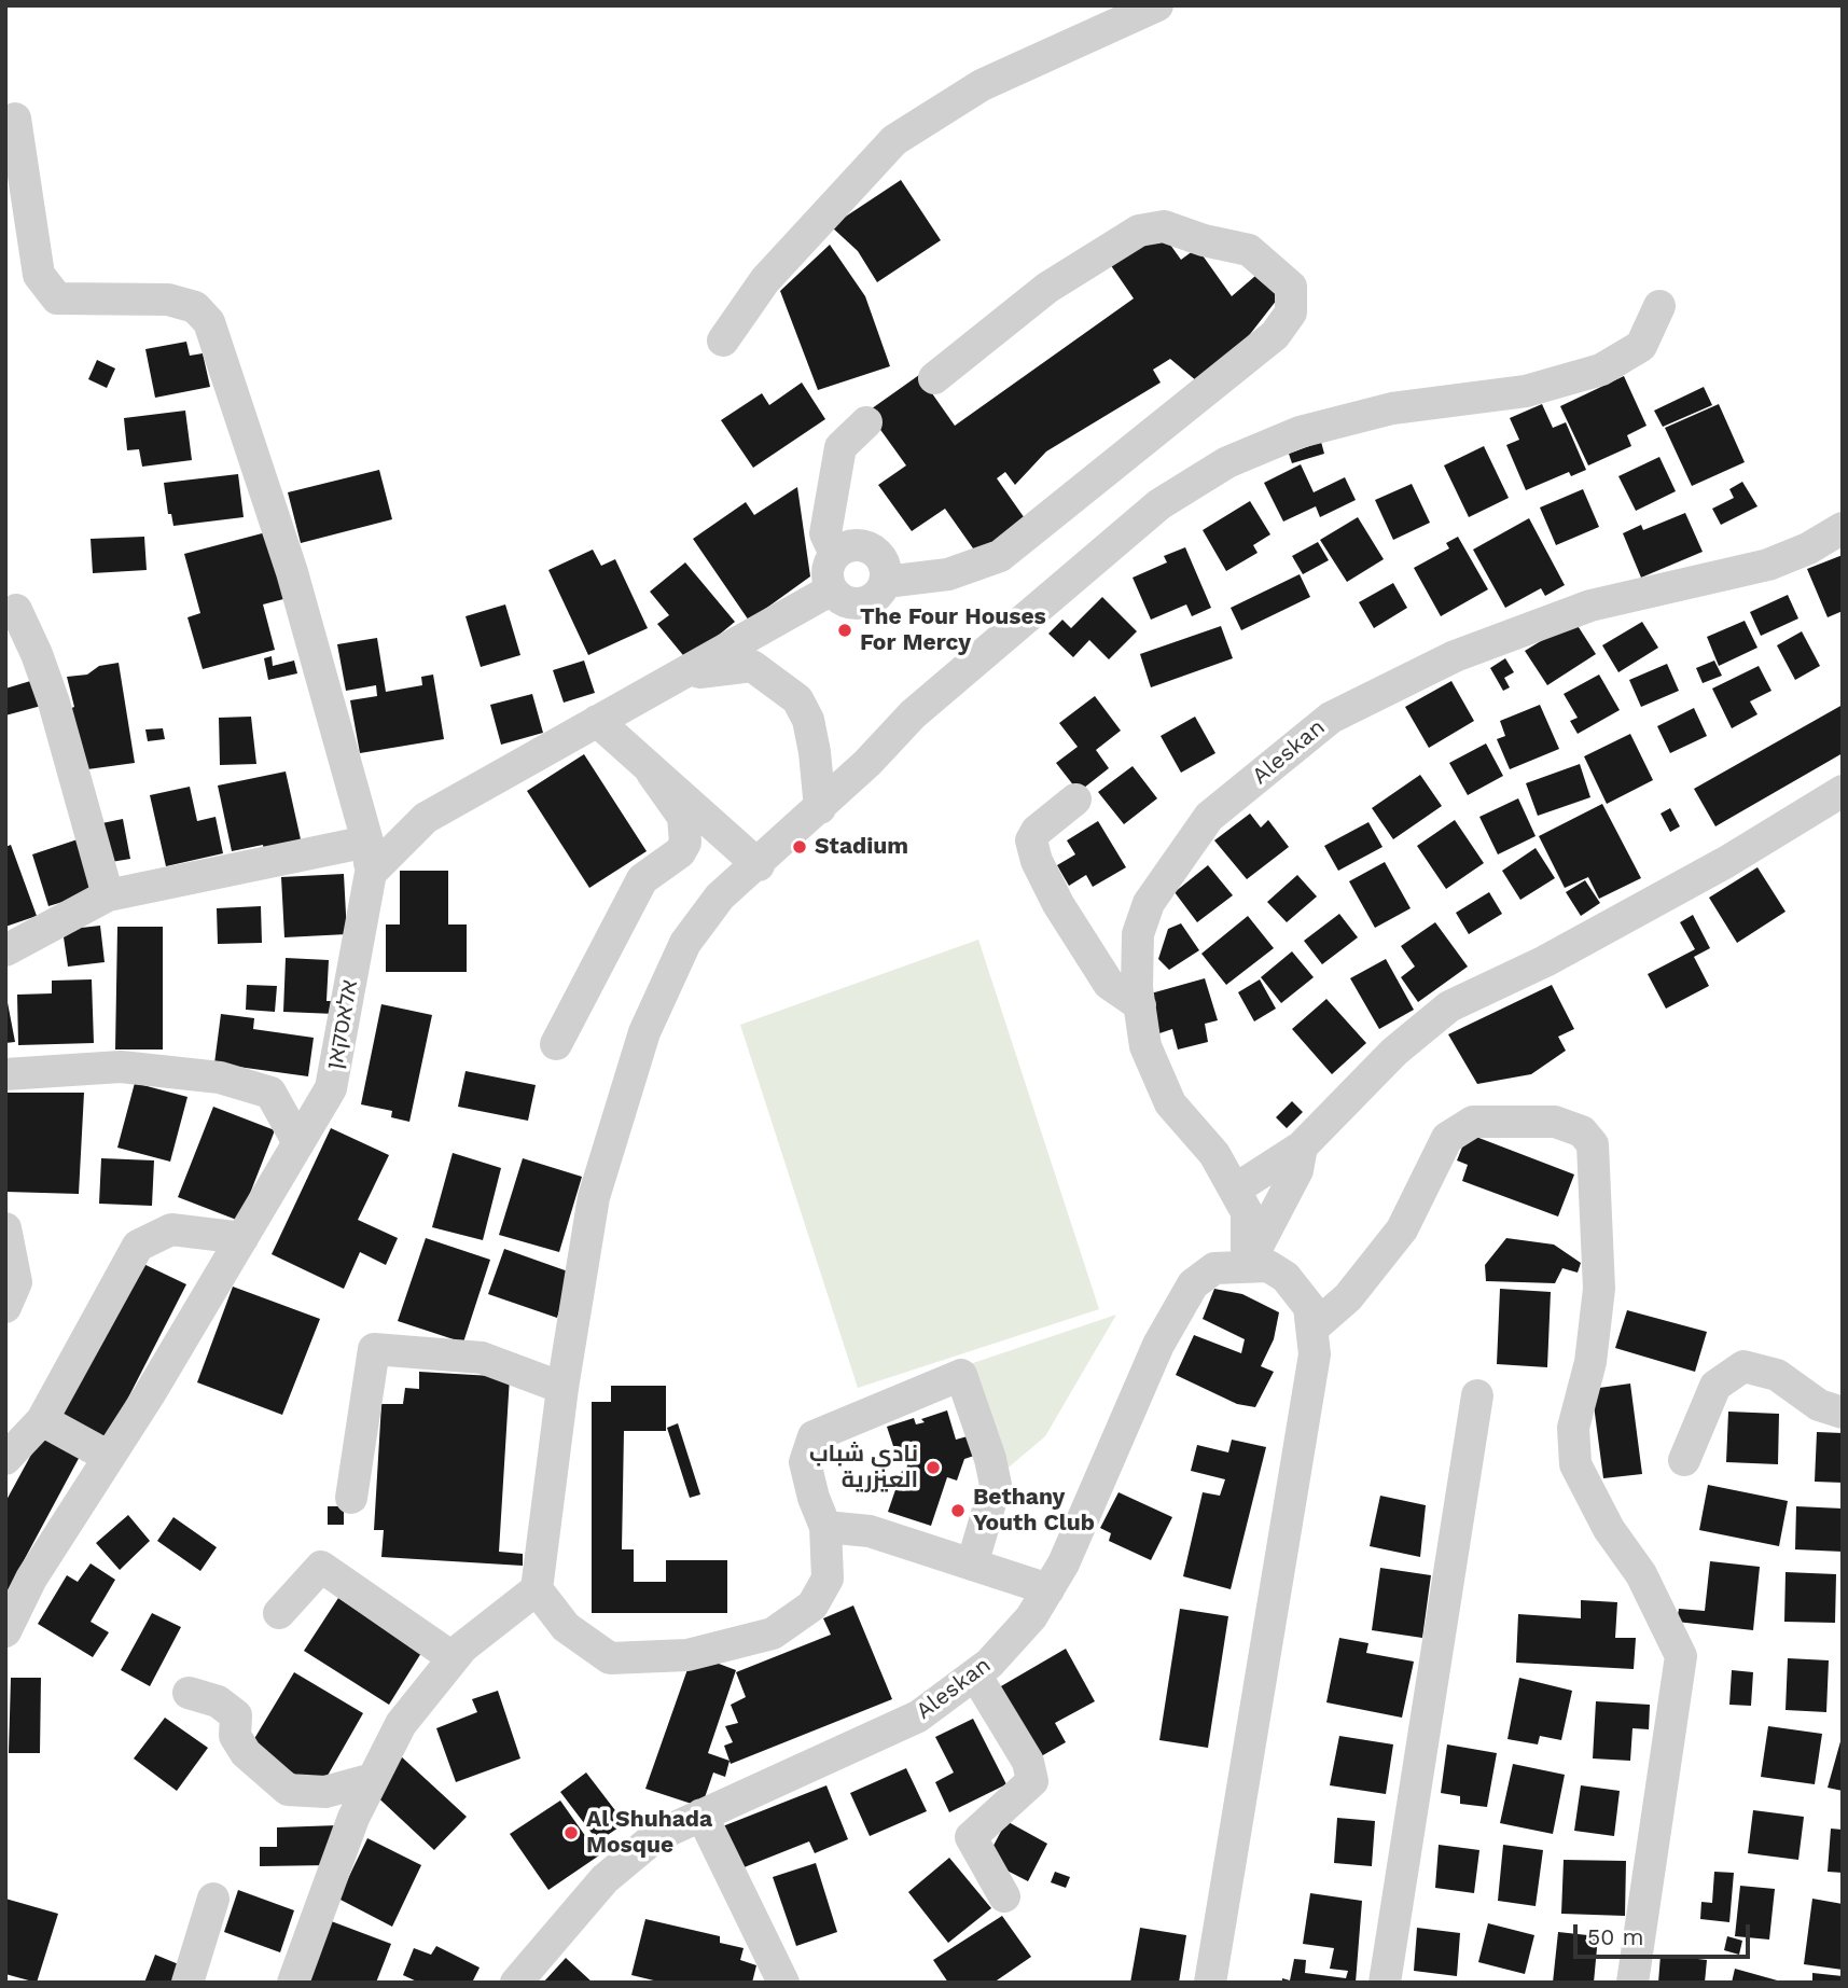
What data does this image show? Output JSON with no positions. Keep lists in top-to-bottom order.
{
  "streets": {
    "street": ["Aleskan", "אלאסקאן"]
  },
  "places": [
    "The Four Houses For Mercy",
    "Stadium",
    "نادي شباب العيزرية",
    "Bethany Youth Club",
    "Al Shuhada Mosque"
  ],
  "scale_bar": "50 m"
}
